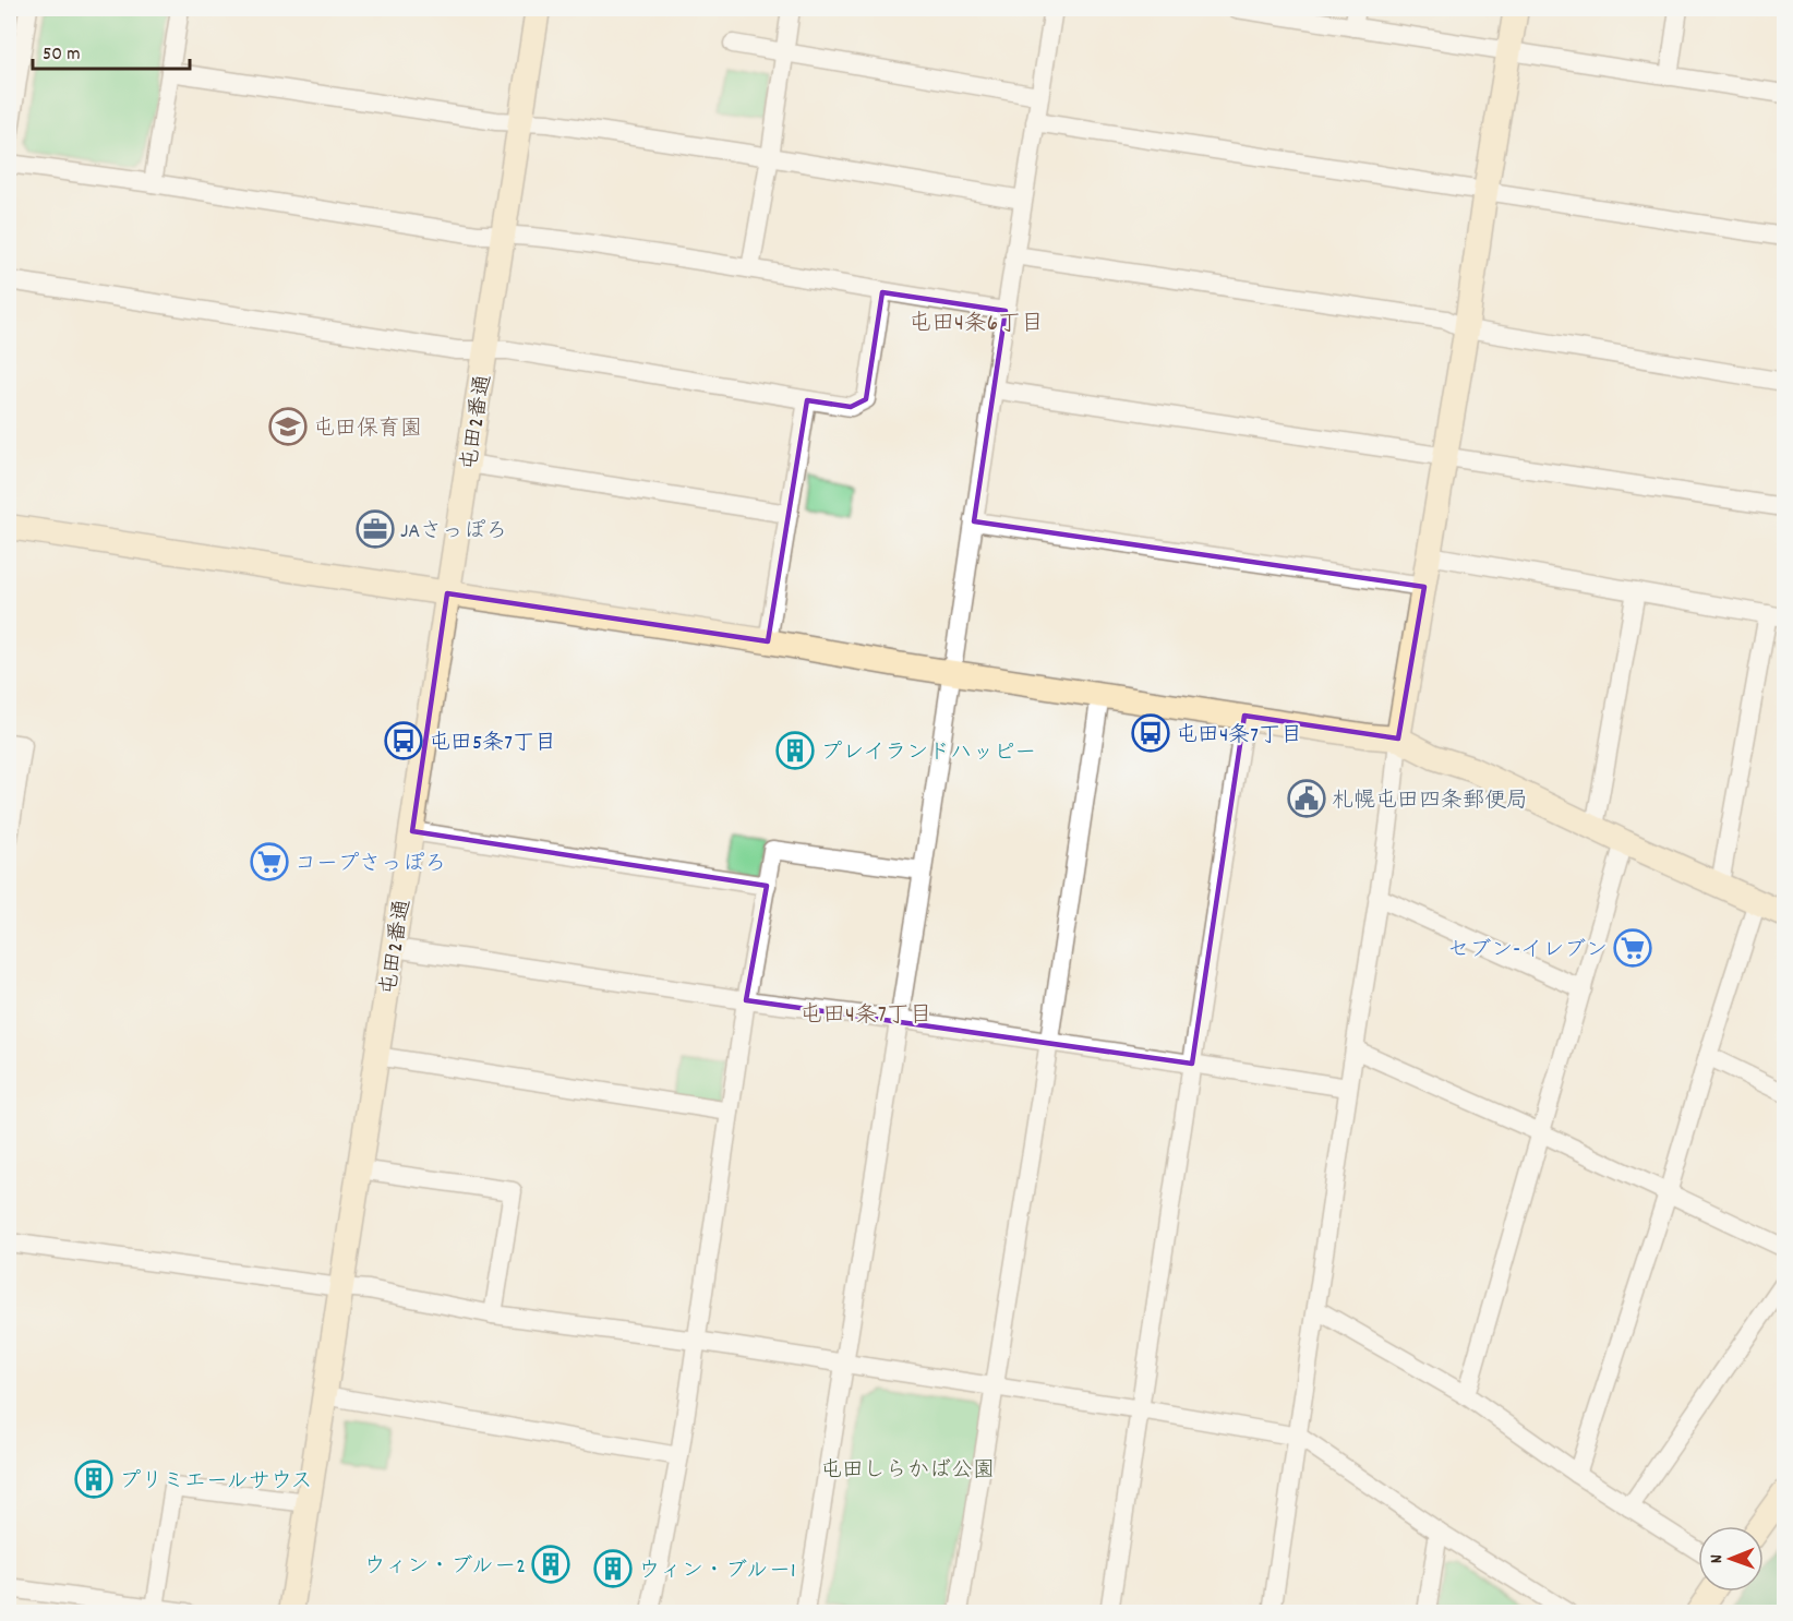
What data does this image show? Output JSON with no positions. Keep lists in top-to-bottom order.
{
  "streets": {
    "street": ["屯田2番通"]
  },
  "districts": ["屯田4条6丁目", "屯田4条7丁目"],
  "parks": ["屯田しらかば公園"],
  "places": {
    "school or university": ["屯田保育園"],
    "office": ["JAさっぽろ"],
    "bus stop": ["屯田4条7丁目", "屯田5条7丁目"],
    "building": [
      "プレイランドハッピー",
      "プリミエールサウス",
      "ウィン・ブルー2",
      "ウィン・ブルー1"
    ],
    "public building": ["札幌屯田四条郵便局"],
    "supermarket": ["コープさっぽろ", "セブン-イレブン"]
  },
  "scale_bar": "50 m",
  "north": "left"
}
